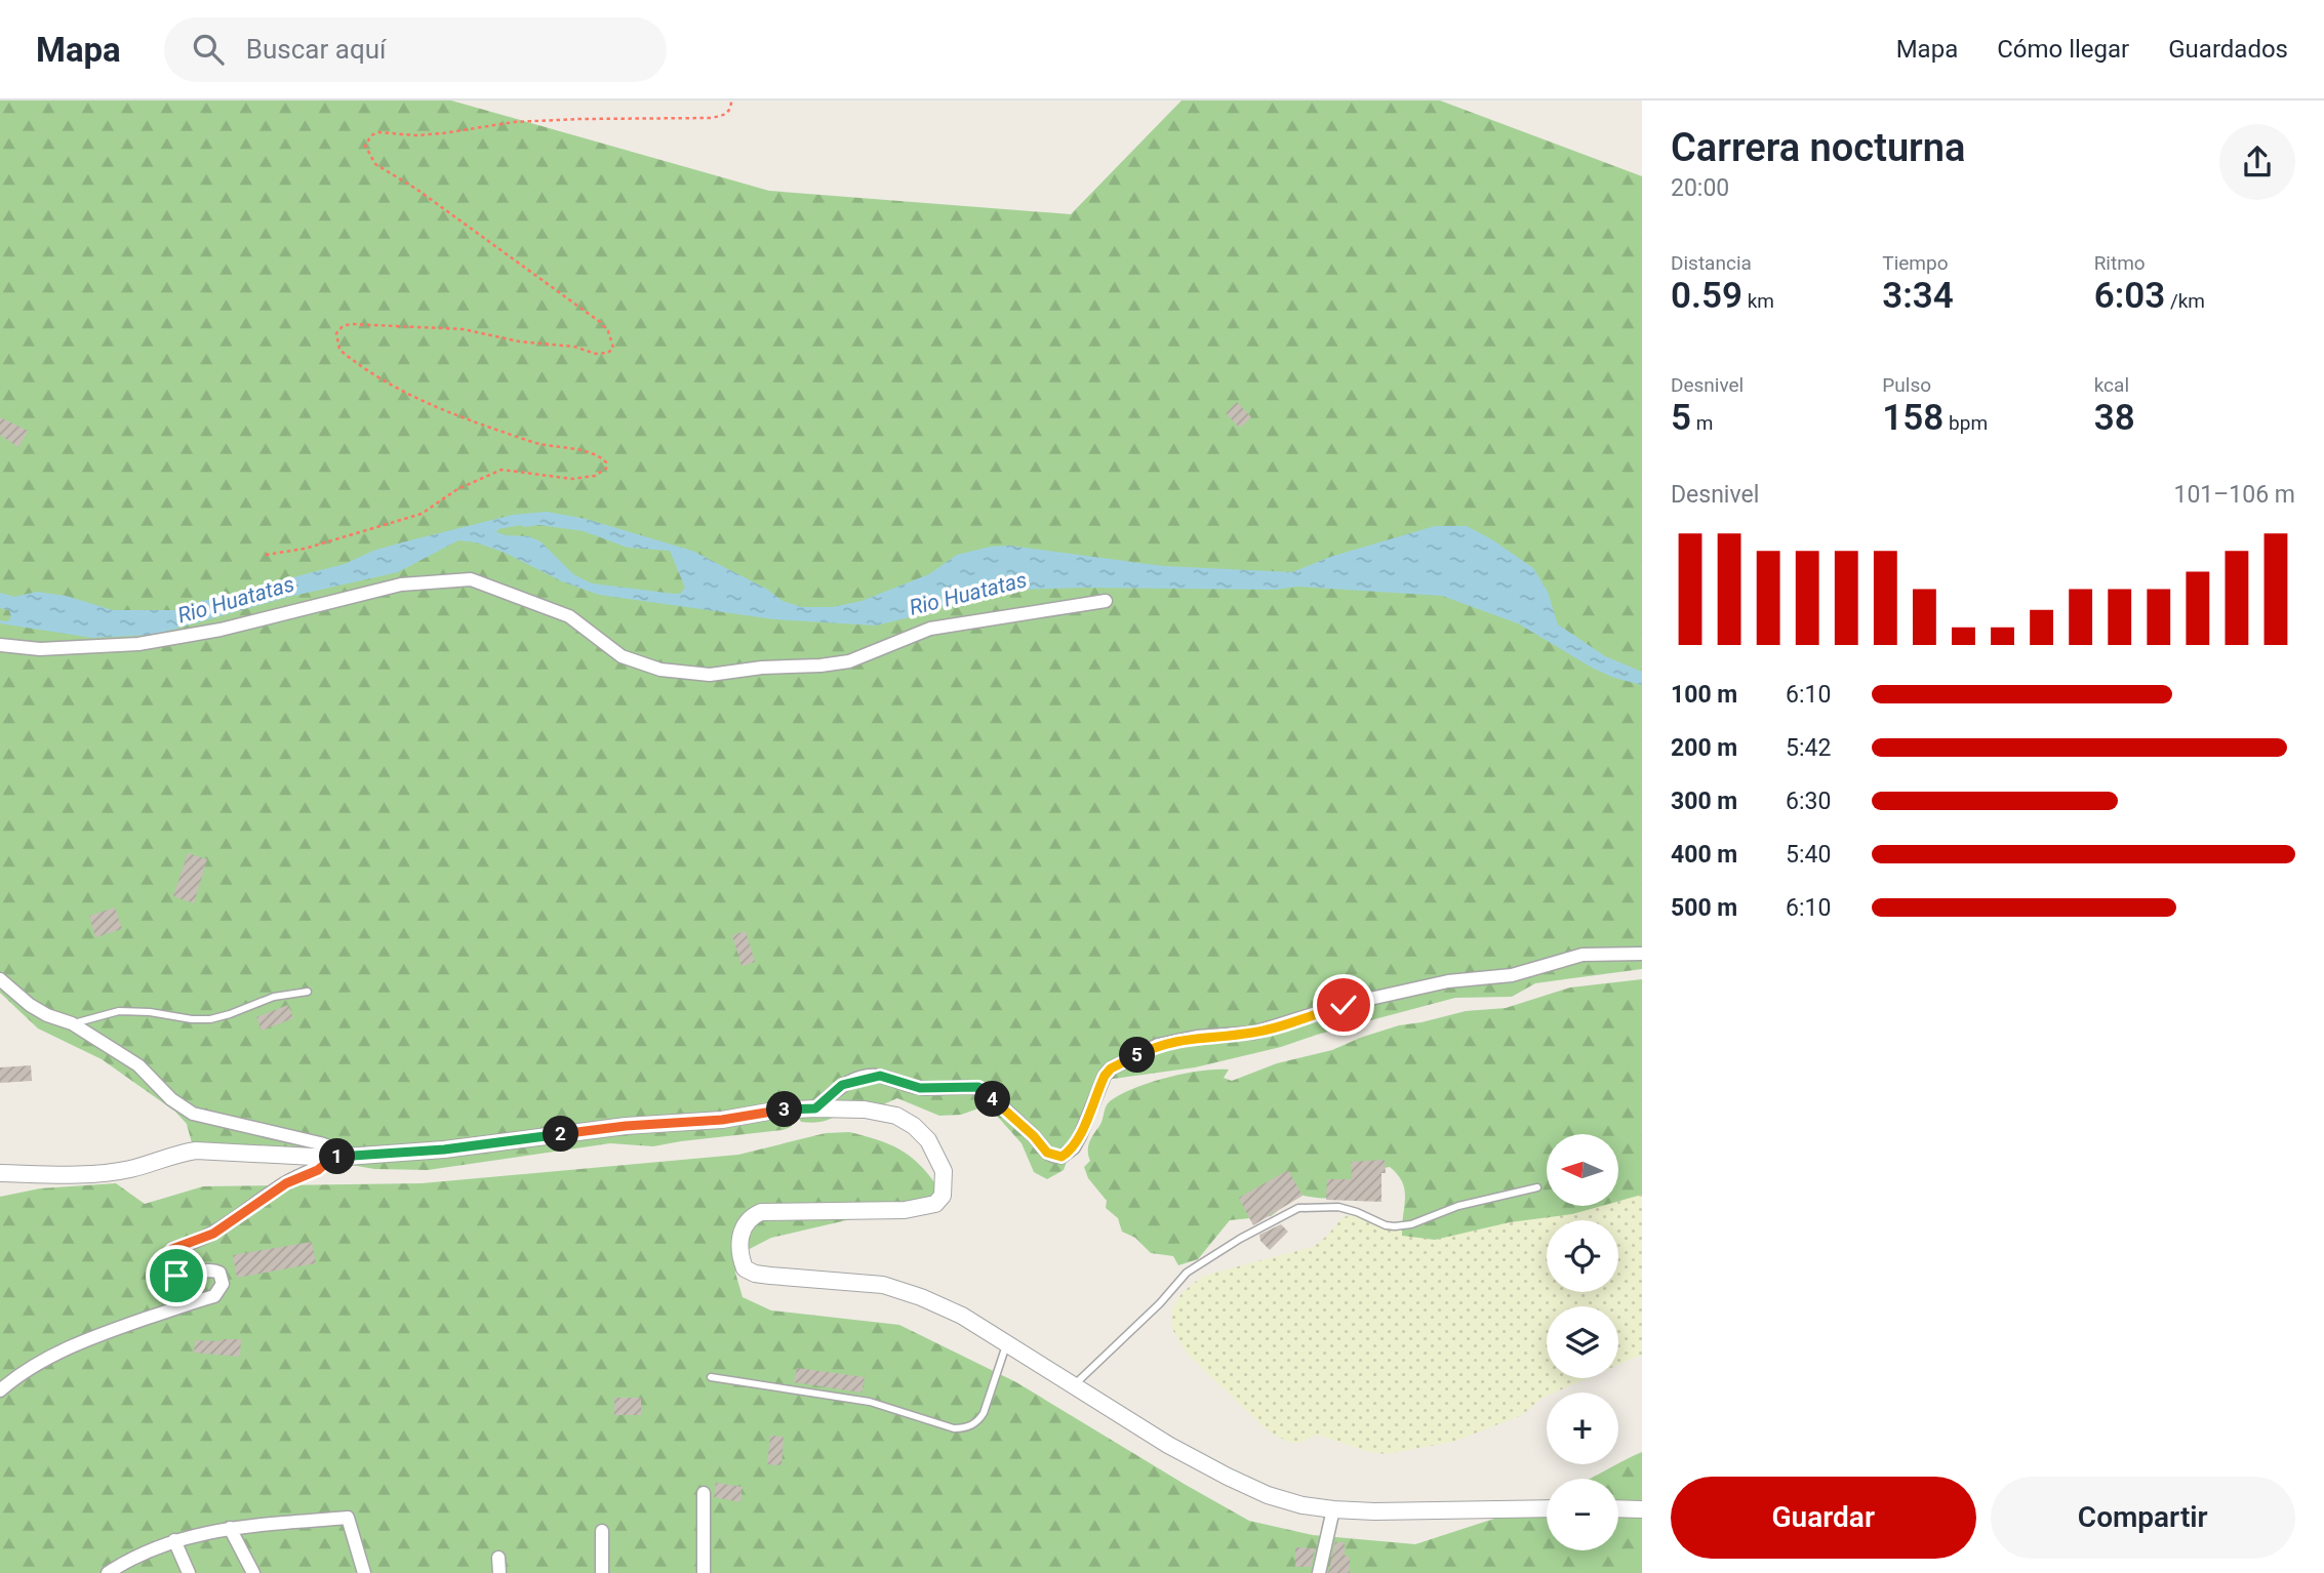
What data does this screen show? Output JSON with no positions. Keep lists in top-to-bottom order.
{
  "water": ["Rio Huatatas"],
  "north": "left",
  "page": {
    "header": "Mapa",
    "search": "Buscar aquí",
    "nav": ["Mapa", "Cómo llegar", "Guardados"],
    "heading": ["Carrera nocturna", "20:00"],
    "stats": [
      ["Distancia", "0.59 km"],
      ["Tiempo", "3:34"],
      ["Ritmo", "6:03 /km"],
      ["Desnivel", "5 m"],
      ["Pulso", "158 bpm"],
      ["kcal", "38"]
    ],
    "chart": ["Desnivel", "101–106 m"],
    "list": [
      {
        "name": "100 m",
        "note": "6:10"
      },
      {
        "name": "200 m",
        "note": "5:42"
      },
      {
        "name": "300 m",
        "note": "6:30"
      },
      {
        "name": "400 m",
        "note": "5:40"
      },
      {
        "name": "500 m",
        "note": "6:10"
      }
    ],
    "pins": [
      "5",
      "4",
      "3",
      "2",
      "1"
    ],
    "map_buttons": ["+", "−"],
    "buttons": ["Guardar", "Compartir"]
  }
}
